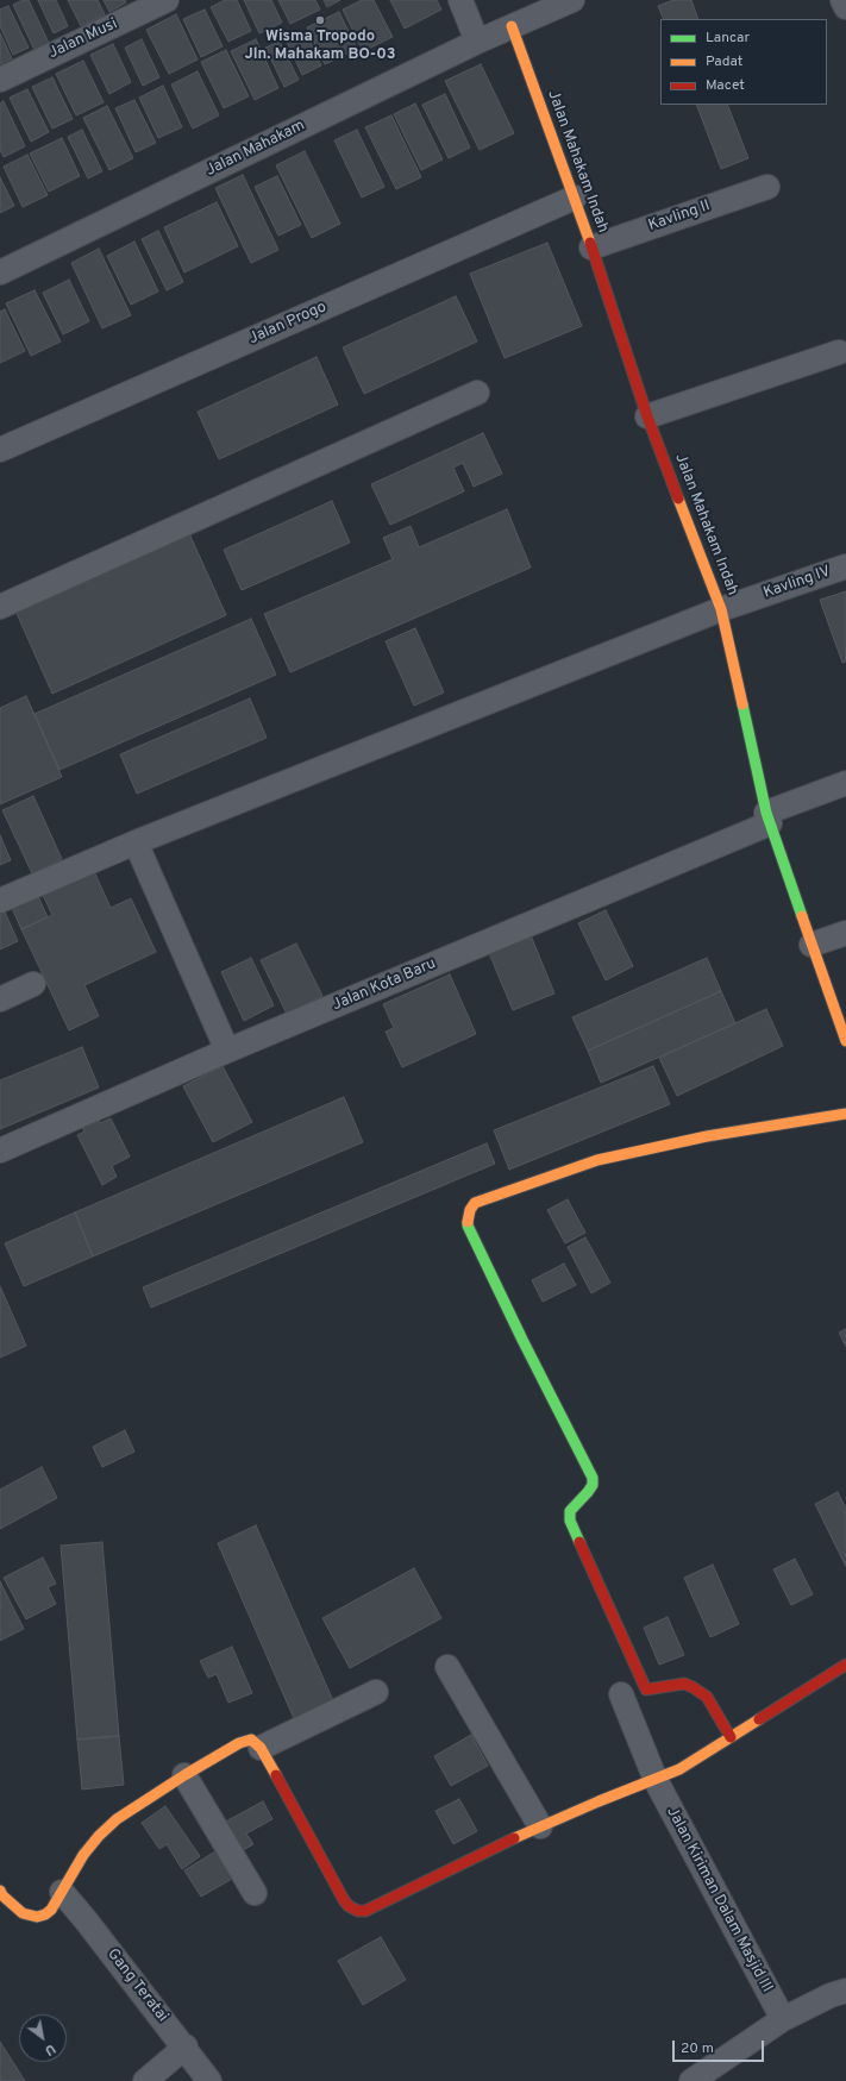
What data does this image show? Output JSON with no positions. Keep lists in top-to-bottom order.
{
  "streets": {
    "street": [
      "Jalan Musi",
      "Jalan Mahakam",
      "Jalan Mahakam Indah",
      "Kavling II",
      "Jalan Progo",
      "Kavling IV",
      "Jalan Kota Baru",
      "Jalan Kiriman Dalam Masjid III",
      "Gang Teratai"
    ]
  },
  "crossings": [
    ["Jalan Mahakam", "Jalan Mahakam Indah"],
    ["Jalan Mahakam Indah", "Kavling II"],
    ["Jalan Mahakam Indah", "Jalan Progo"],
    ["Jalan Mahakam Indah", "Kavling IV"],
    ["Jalan Mahakam Indah", "Jalan Kota Baru"]
  ],
  "places": ["Wisma Tropodo Jln. Mahakam BO-03"],
  "legend": ["Lancar", "Padat", "Macet"],
  "scale_bar": "20 m",
  "north": "bottom right"
}
